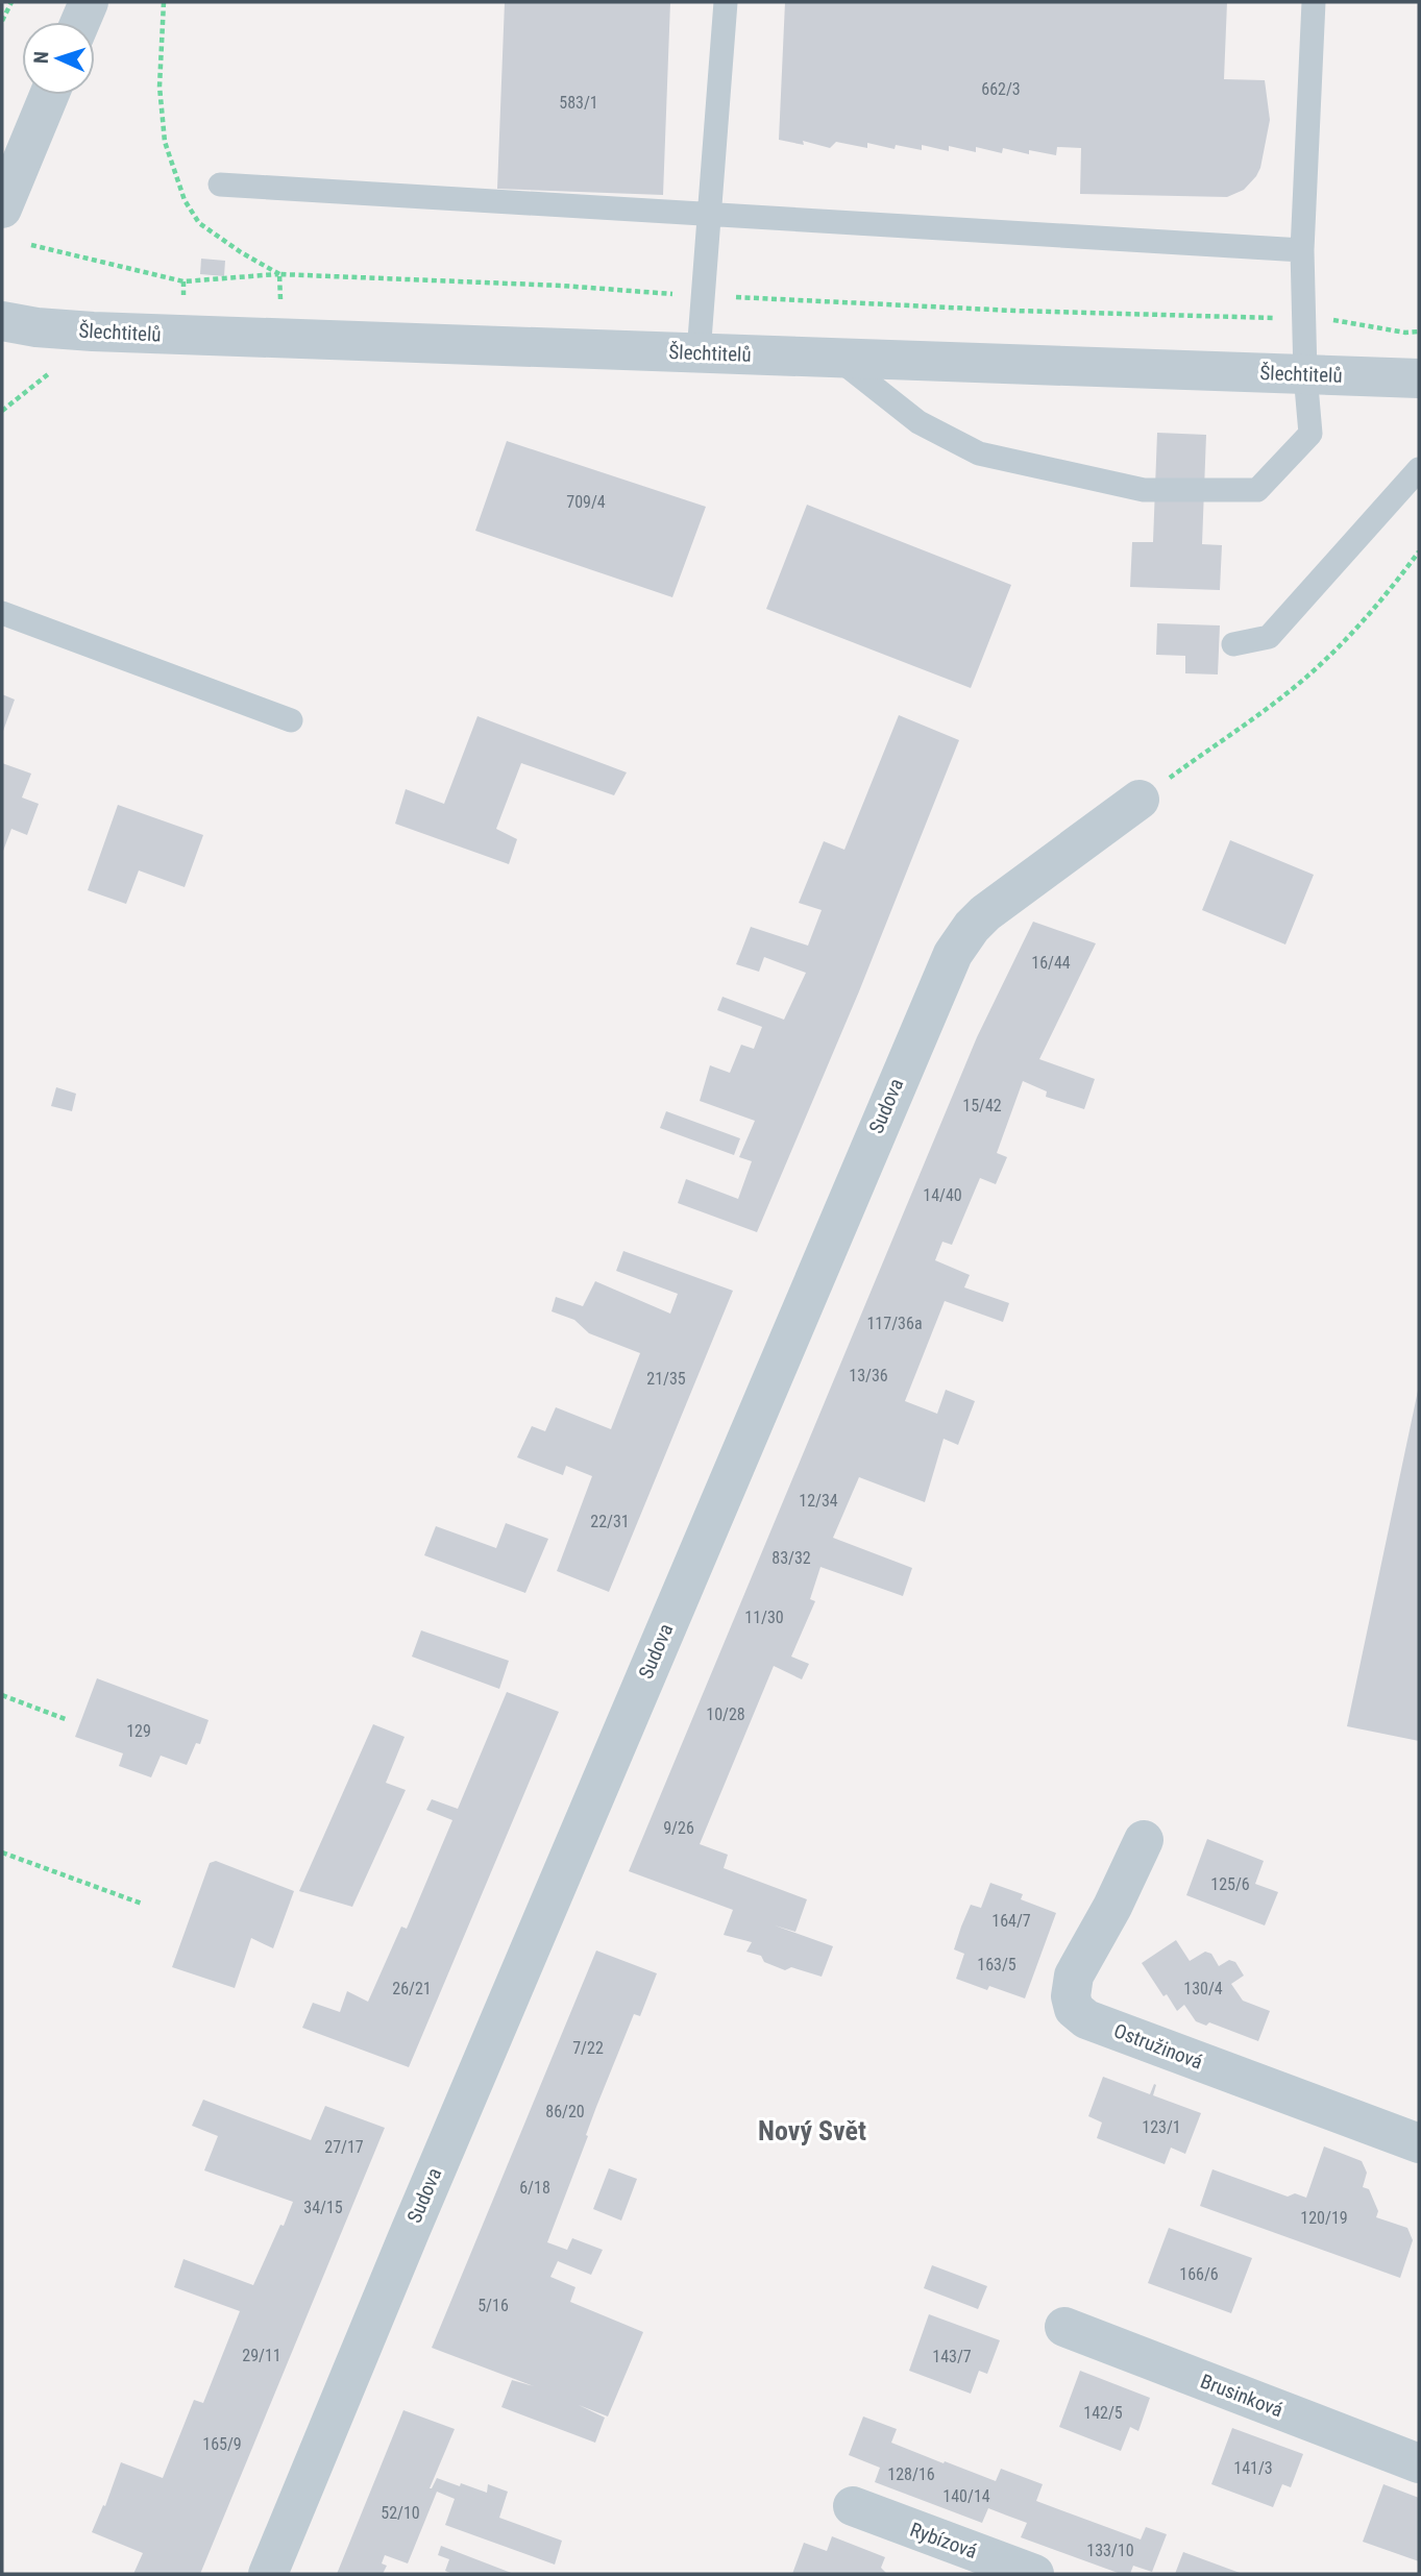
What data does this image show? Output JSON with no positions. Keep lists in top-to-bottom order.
{
  "streets": {
    "street": [
      "Šlechtitelů",
      "Sudova",
      "Ostružinová",
      "Brusinková",
      "Rybízová"
    ]
  },
  "districts": ["Nový Svět"],
  "house_numbers": [
    "662/3",
    "583/1",
    "709/4",
    "16/44",
    "15/42",
    "14/40",
    "117/36a",
    "13/36",
    "21/35",
    "12/34",
    "22/31",
    "83/32",
    "11/30",
    "10/28",
    "129",
    "9/26",
    "125/6",
    "164/7",
    "163/5",
    "26/21",
    "130/4",
    "7/22",
    "86/20",
    "123/1",
    "27/17",
    "6/18",
    "34/15",
    "120/19",
    "166/6",
    "5/16",
    "29/11",
    "143/7",
    "142/5",
    "165/9",
    "141/3",
    "128/16",
    "140/14",
    "52/10",
    "133/10"
  ],
  "north": "left"
}
